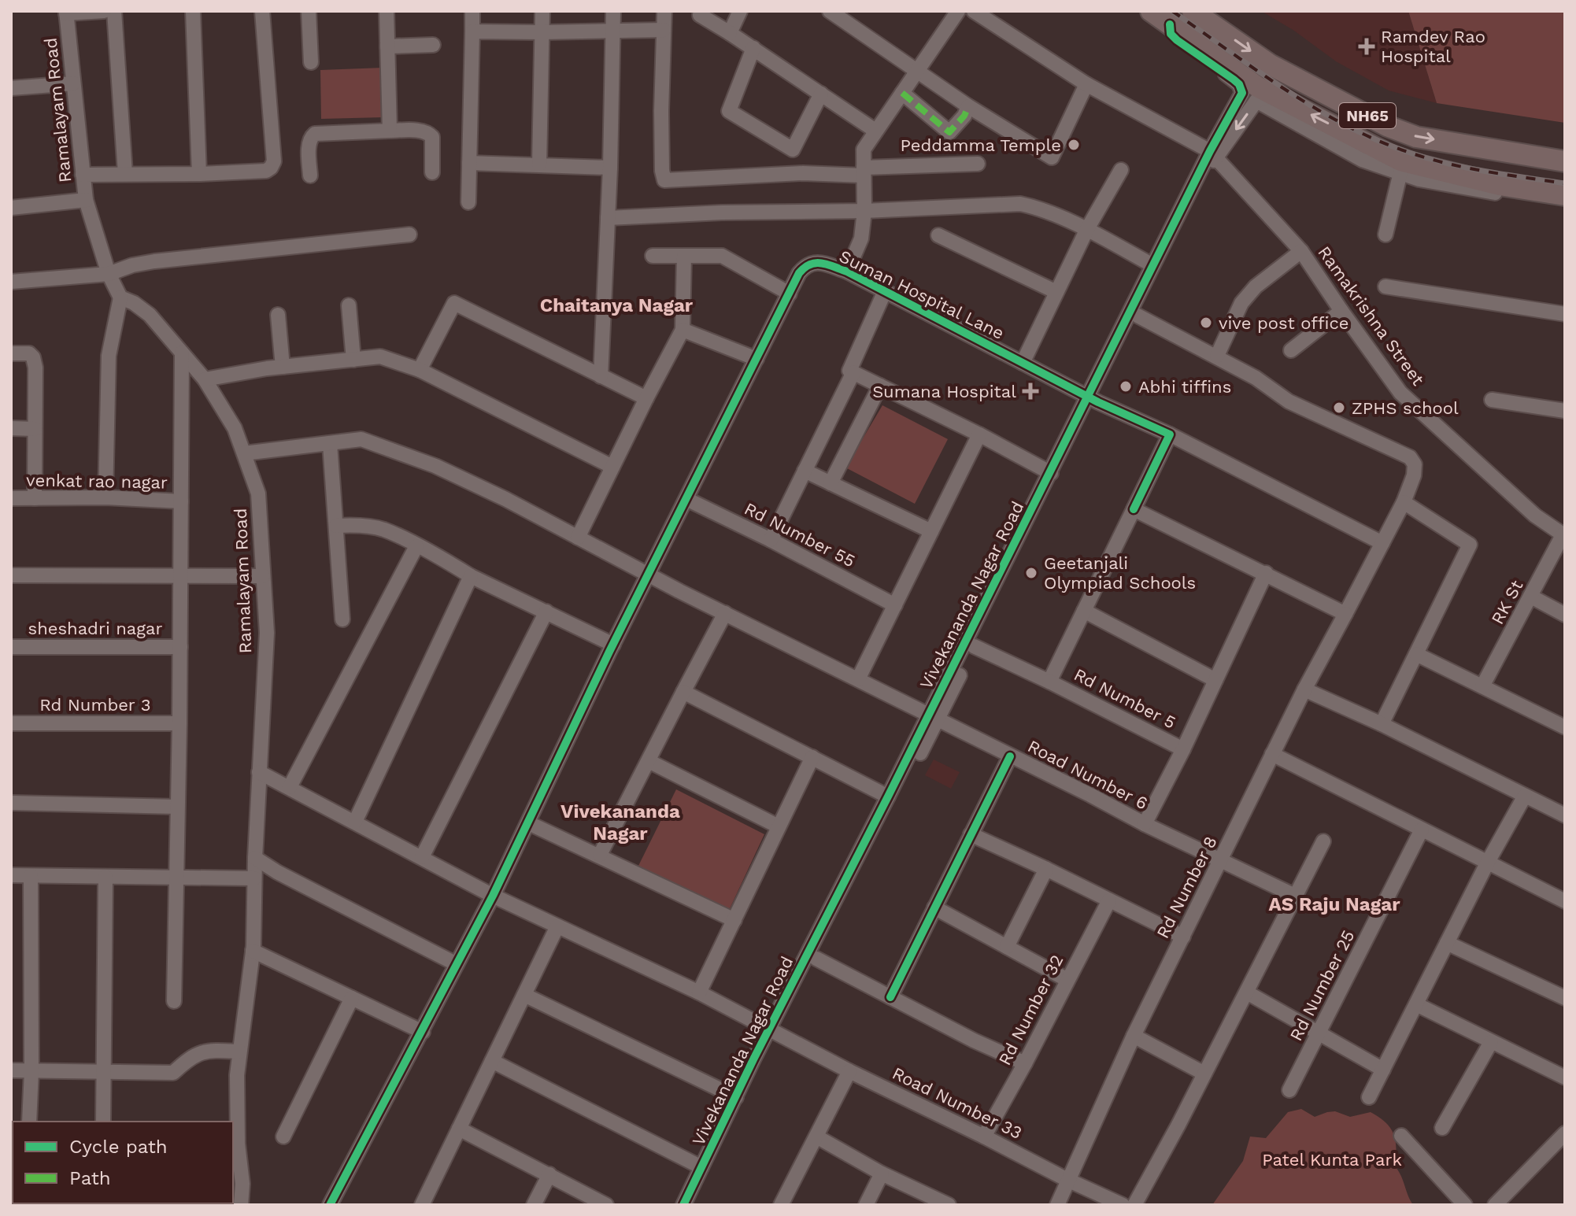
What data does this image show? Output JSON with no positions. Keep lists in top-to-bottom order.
{
  "streets": {
    "highway": ["NH65"],
    "street": [
      "Ramalayam Road",
      "Suman Hospital Lane",
      "Ramakrishna Street",
      "venkat rao nagar",
      "Rd Number 55",
      "Vivekananda Nagar Road",
      "RK St",
      "sheshadri nagar",
      "Rd Number 5",
      "Rd Number 3",
      "Road Number 6",
      "Rd Number 8",
      "Rd Number 25",
      "Rd Number 32",
      "Road Number 33"
    ]
  },
  "crossings": [
    ["Ramalayam Road", "Road Number 6"],
    ["Ramalayam Road", "Road Number 33"],
    ["NH65", "Vivekananda Nagar Road"],
    ["Suman Hospital Lane", "Rd Number 55"],
    ["Suman Hospital Lane", "Vivekananda Nagar Road"],
    ["Suman Hospital Lane", "Road Number 6"],
    ["Suman Hospital Lane", "Rd Number 8"],
    ["Suman Hospital Lane", "Road Number 33"],
    ["Ramakrishna Street", "Vivekananda Nagar Road"],
    ["Ramakrishna Street", "RK St"],
    ["Vivekananda Nagar Road", "Rd Number 5"],
    ["Vivekananda Nagar Road", "Road Number 6"],
    ["Vivekananda Nagar Road", "Road Number 33"],
    ["Road Number 6", "Rd Number 8"],
    ["Rd Number 8", "Road Number 33"],
    ["Rd Number 32", "Road Number 33"]
  ],
  "districts": ["Chaitanya Nagar", "Vivekananda Nagar", "AS Raju Nagar"],
  "parks": ["Patel Kunta Park"],
  "places": {
    "health": ["Ramdev Rao Hospital", "Sumana Hospital"],
    "other": [
      "Peddamma Temple",
      "vive post office",
      "Abhi tiffins",
      "ZPHS school",
      "Geetanjali Olympiad Schools"
    ]
  },
  "legend": ["Cycle path", "Path"]
}
